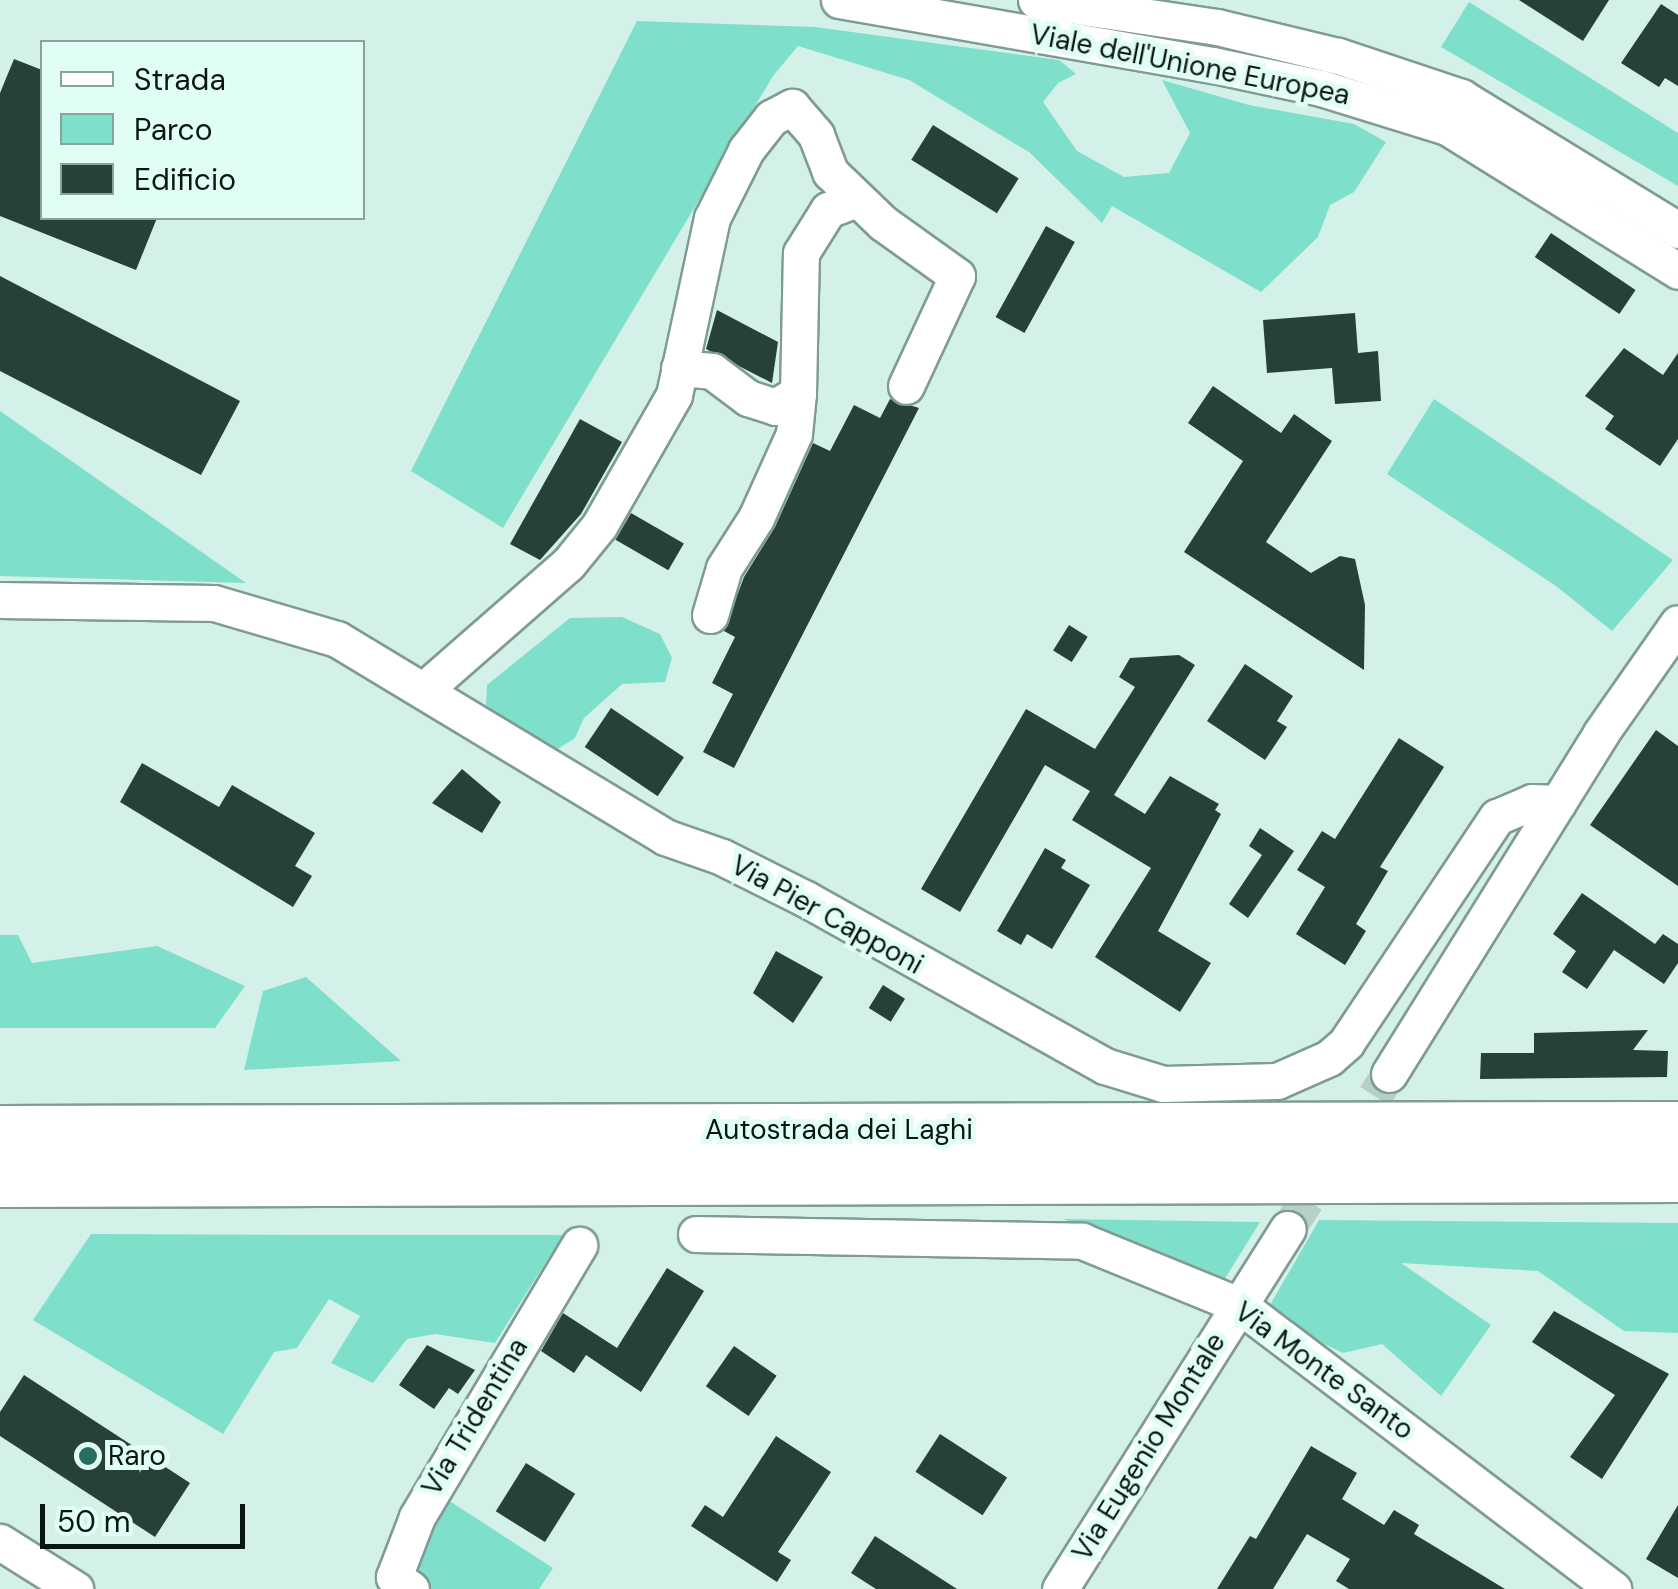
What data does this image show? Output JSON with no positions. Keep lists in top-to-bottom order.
{
  "streets": {
    "highway": ["Autostrada dei Laghi"],
    "street": [
      "Viale dell'Unione Europea",
      "Via Pier Capponi",
      "Via Monte Santo",
      "Via Tridentina",
      "Via Eugenio Montale"
    ]
  },
  "crossings": [
    ["Via Monte Santo", "Via Eugenio Montale"]
  ],
  "places": ["Raro"],
  "legend": ["Strada", "Parco", "Edificio"],
  "scale_bar": "50 m"
}
